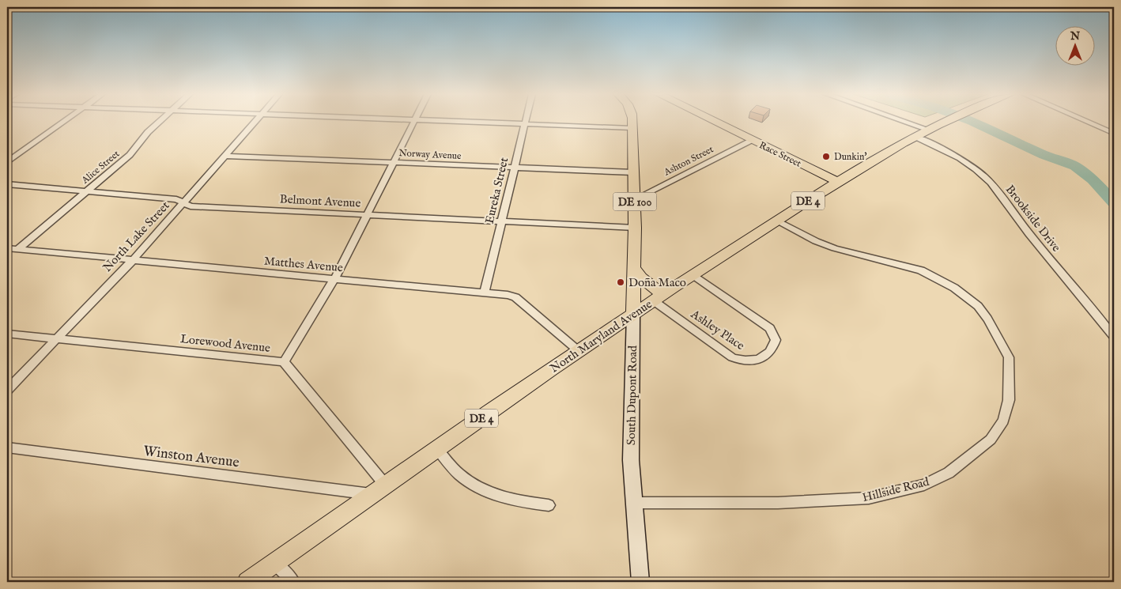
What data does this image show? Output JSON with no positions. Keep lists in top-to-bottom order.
{
  "streets": {
    "main road": [
      "Race Street",
      "DE 4",
      "DE 100",
      "North Maryland Avenue",
      "South Dupont Road"
    ],
    "street": [
      "Norway Avenue",
      "Ashton Street",
      "Alice Street",
      "Eureka Street",
      "Belmont Avenue",
      "Brookside Drive",
      "North Lake Street",
      "Matthes Avenue",
      "Ashley Place",
      "Lorewood Avenue",
      "Winston Avenue",
      "Hillside Road"
    ]
  },
  "crossings": [
    ["Norway Avenue", "Eureka Street"],
    ["Norway Avenue", "North Lake Street"],
    ["Norway Avenue", "South Dupont Road"],
    ["Race Street", "Ashton Street"],
    ["Race Street", "North Maryland Avenue"],
    ["Ashton Street", "South Dupont Road"],
    ["Alice Street", "Belmont Avenue"],
    ["Alice Street", "Matthes Avenue"],
    ["Eureka Street", "Belmont Avenue"],
    ["Eureka Street", "Matthes Avenue"],
    ["Belmont Avenue", "North Lake Street"],
    ["Belmont Avenue", "South Dupont Road"],
    ["DE 4", "North Maryland Avenue"],
    ["DE 4", "Lorewood Avenue"],
    ["DE 4", "Winston Avenue"],
    ["Brookside Drive", "North Maryland Avenue"],
    ["North Lake Street", "Matthes Avenue"],
    ["North Lake Street", "Lorewood Avenue"],
    ["Matthes Avenue", "North Maryland Avenue"],
    ["Ashley Place", "North Maryland Avenue"],
    ["North Maryland Avenue", "Lorewood Avenue"],
    ["North Maryland Avenue", "South Dupont Road"],
    ["North Maryland Avenue", "Winston Avenue"],
    ["North Maryland Avenue", "Hillside Road"],
    ["Lorewood Avenue", "Winston Avenue"],
    ["South Dupont Road", "Hillside Road"]
  ],
  "places": ["Dunkin'", "Doña Maco"],
  "north": "top"
}
